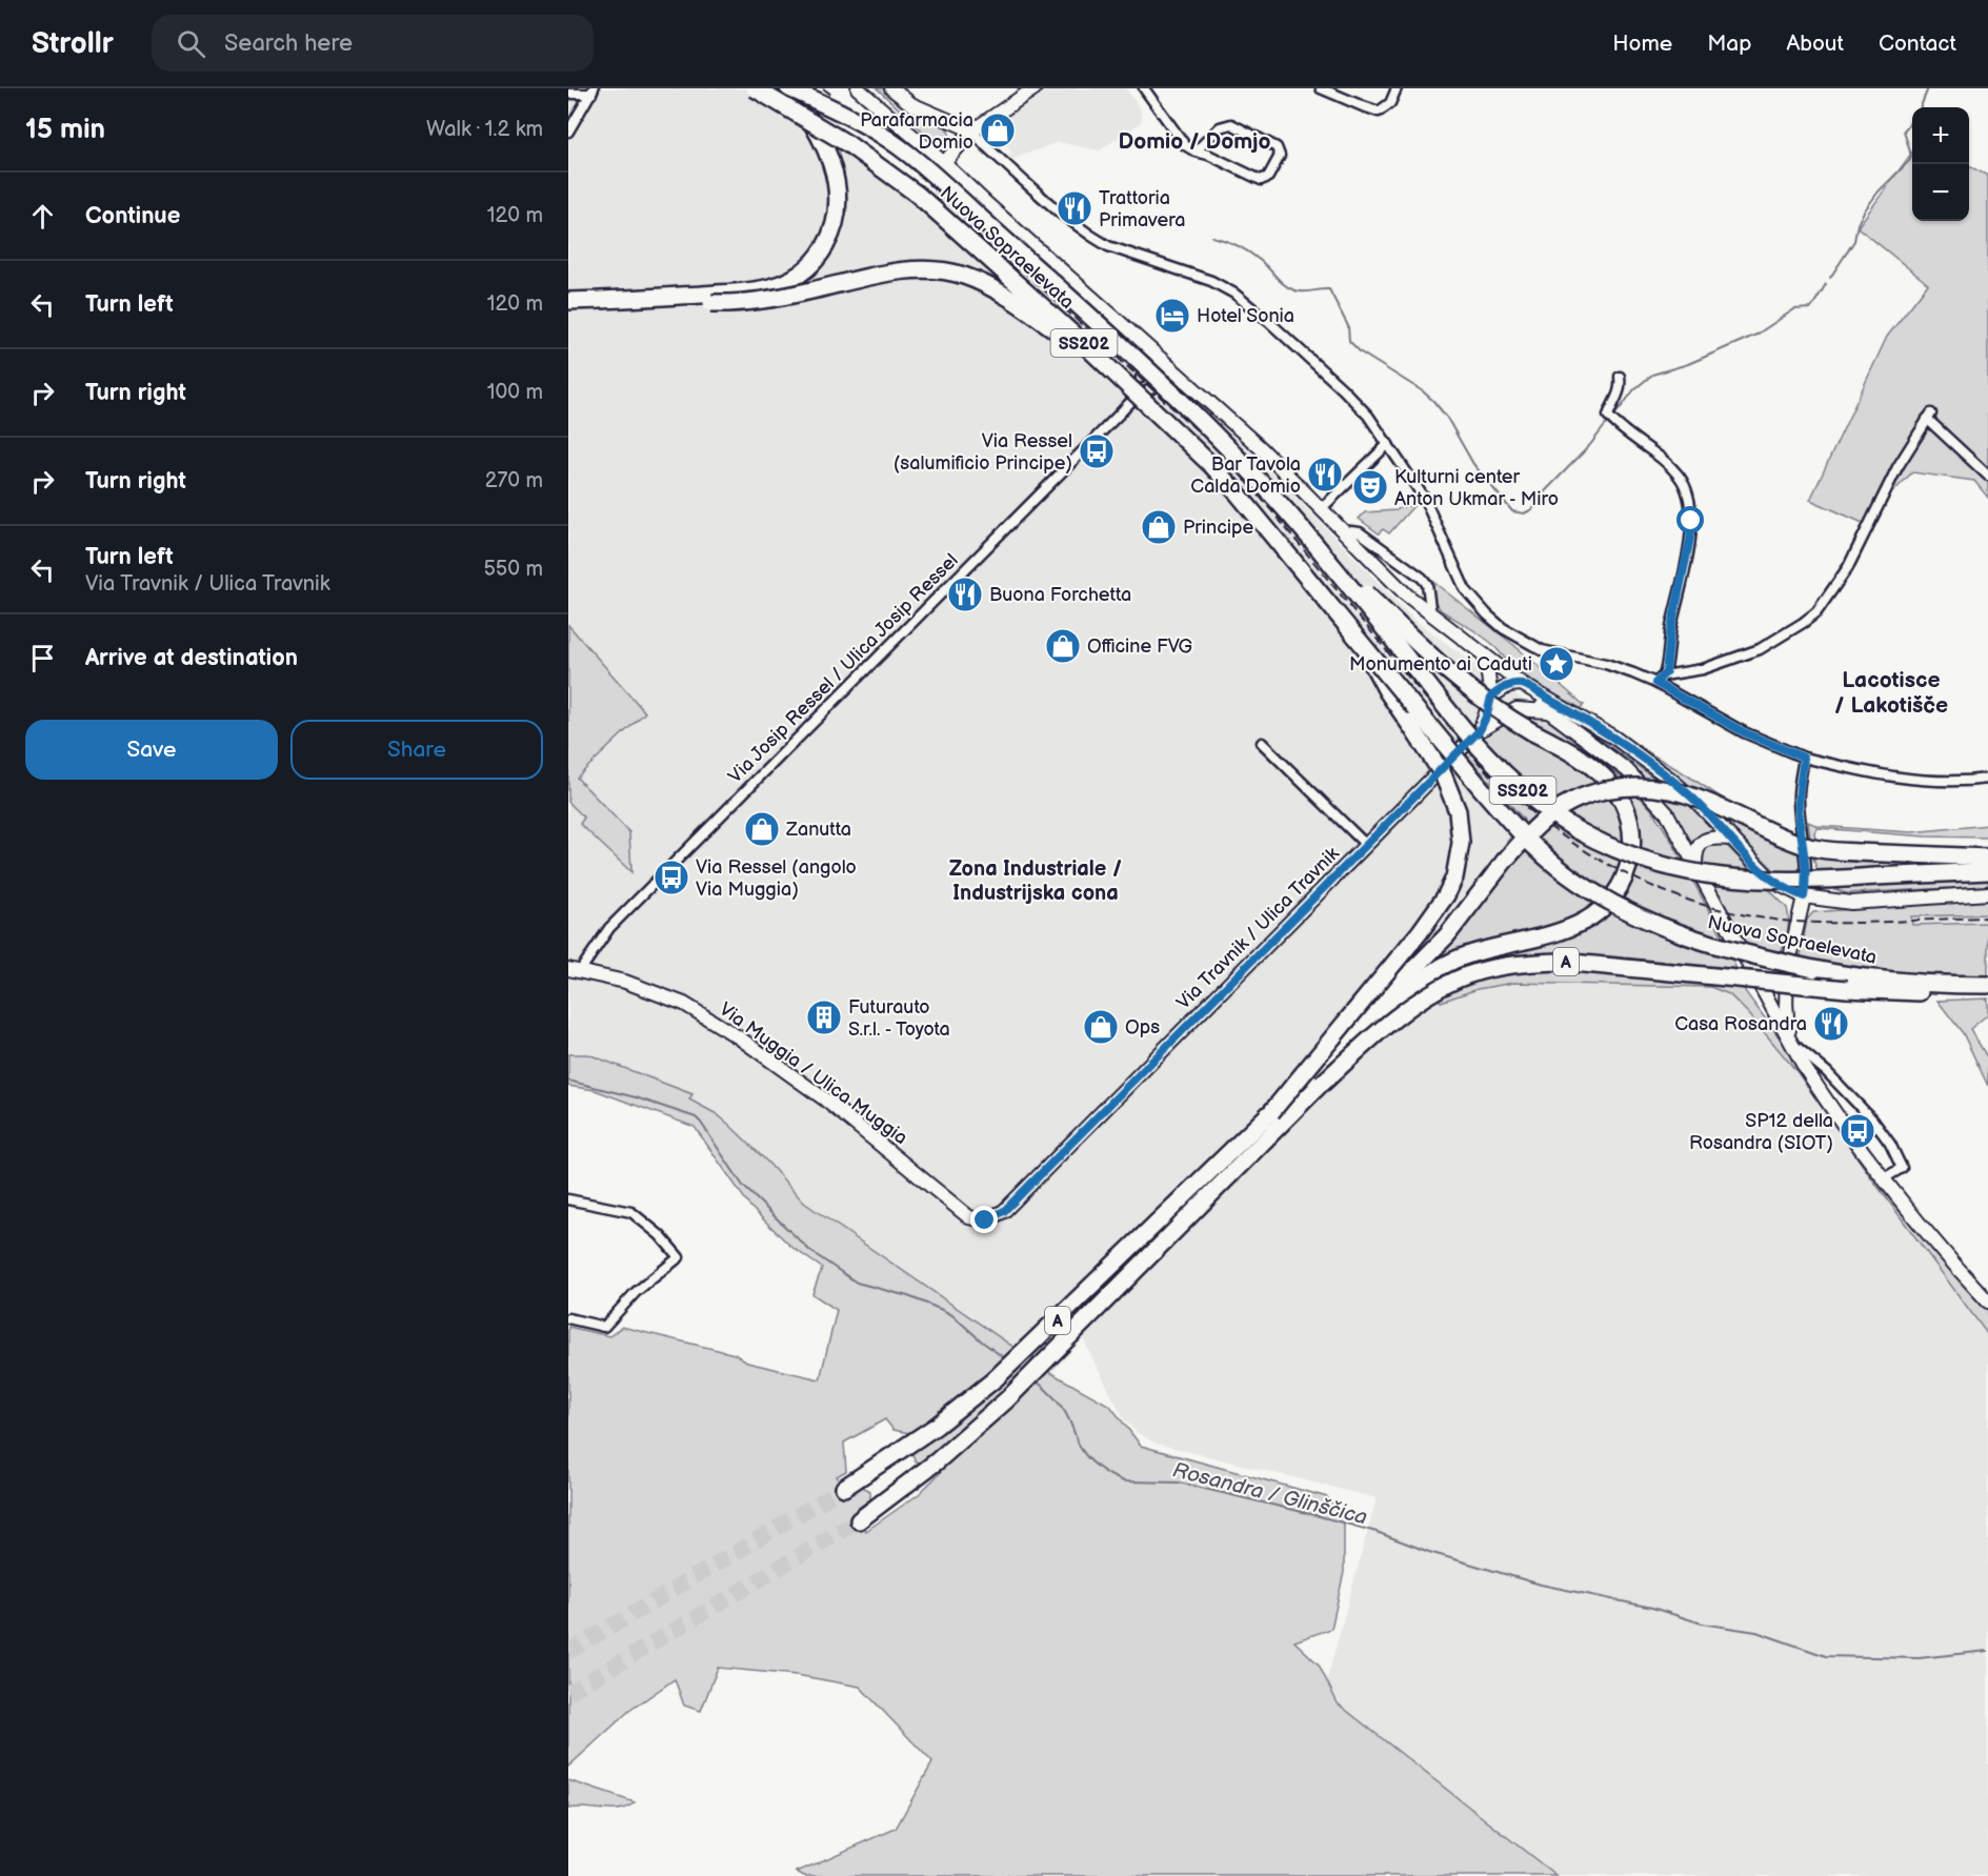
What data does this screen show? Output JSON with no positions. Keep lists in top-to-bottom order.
{
  "streets": {
    "highway": ["Nuova Sopraelevata", "SS202", "A"],
    "main road": ["Via Travnik / Ulica Travnik", "Via Muggia / Ulica Muggia"],
    "street": ["Via Josip Ressel / Ulica Josip Ressel"]
  },
  "crossings": [
    ["Nuova Sopraelevata", "A"],
    ["Via Josip Ressel / Ulica Josip Ressel", "Via Muggia / Ulica Muggia"],
    ["Via Travnik / Ulica Travnik", "Via Muggia / Ulica Muggia"]
  ],
  "districts": ["Domio / Domjo", "Lacotisce / Lakotišče", "Zona Industriale / Industrijska cona"],
  "water": ["Rosandra / Glinščica"],
  "places": {
    "shop": [
      "Parafarmacia Domio",
      "Principe",
      "Officine FVG",
      "Zanutta",
      "Ops"
    ],
    "restaurant": [
      "Trattoria Primavera",
      "Bar Tavola Calda Domio",
      "Buona Forchetta",
      "Casa Rosandra"
    ],
    "hotel": ["Hotel Sonia"],
    "bus stop": ["Via Ressel (salumificio Principe)", "Via Ressel (angolo Via Muggia)", "SP12 della Rosandra (SIOT)"],
    "theatre": ["Kulturni center Anton Ukmar - Miro"],
    "place": ["Monumento ai Caduti"],
    "building": ["Futurauto S.r.l. - Toyota"]
  },
  "page": {
    "header": "Strollr",
    "search": "Search here",
    "nav": [
      "Home",
      "Map",
      "About",
      "Contact"
    ],
    "heading": ["15 min", "Walk · 1.2 km"],
    "map_buttons": ["+", "−"],
    "list": [
      ["Continue", "120 m"],
      ["Turn left", "120 m"],
      ["Turn right", "100 m"],
      ["Turn right", "270 m"],
      ["Turn left", "Via Travnik / Ulica Travnik", "550 m"],
      "Arrive at destination"
    ],
    "buttons": ["Save", "Share"]
  }
}
